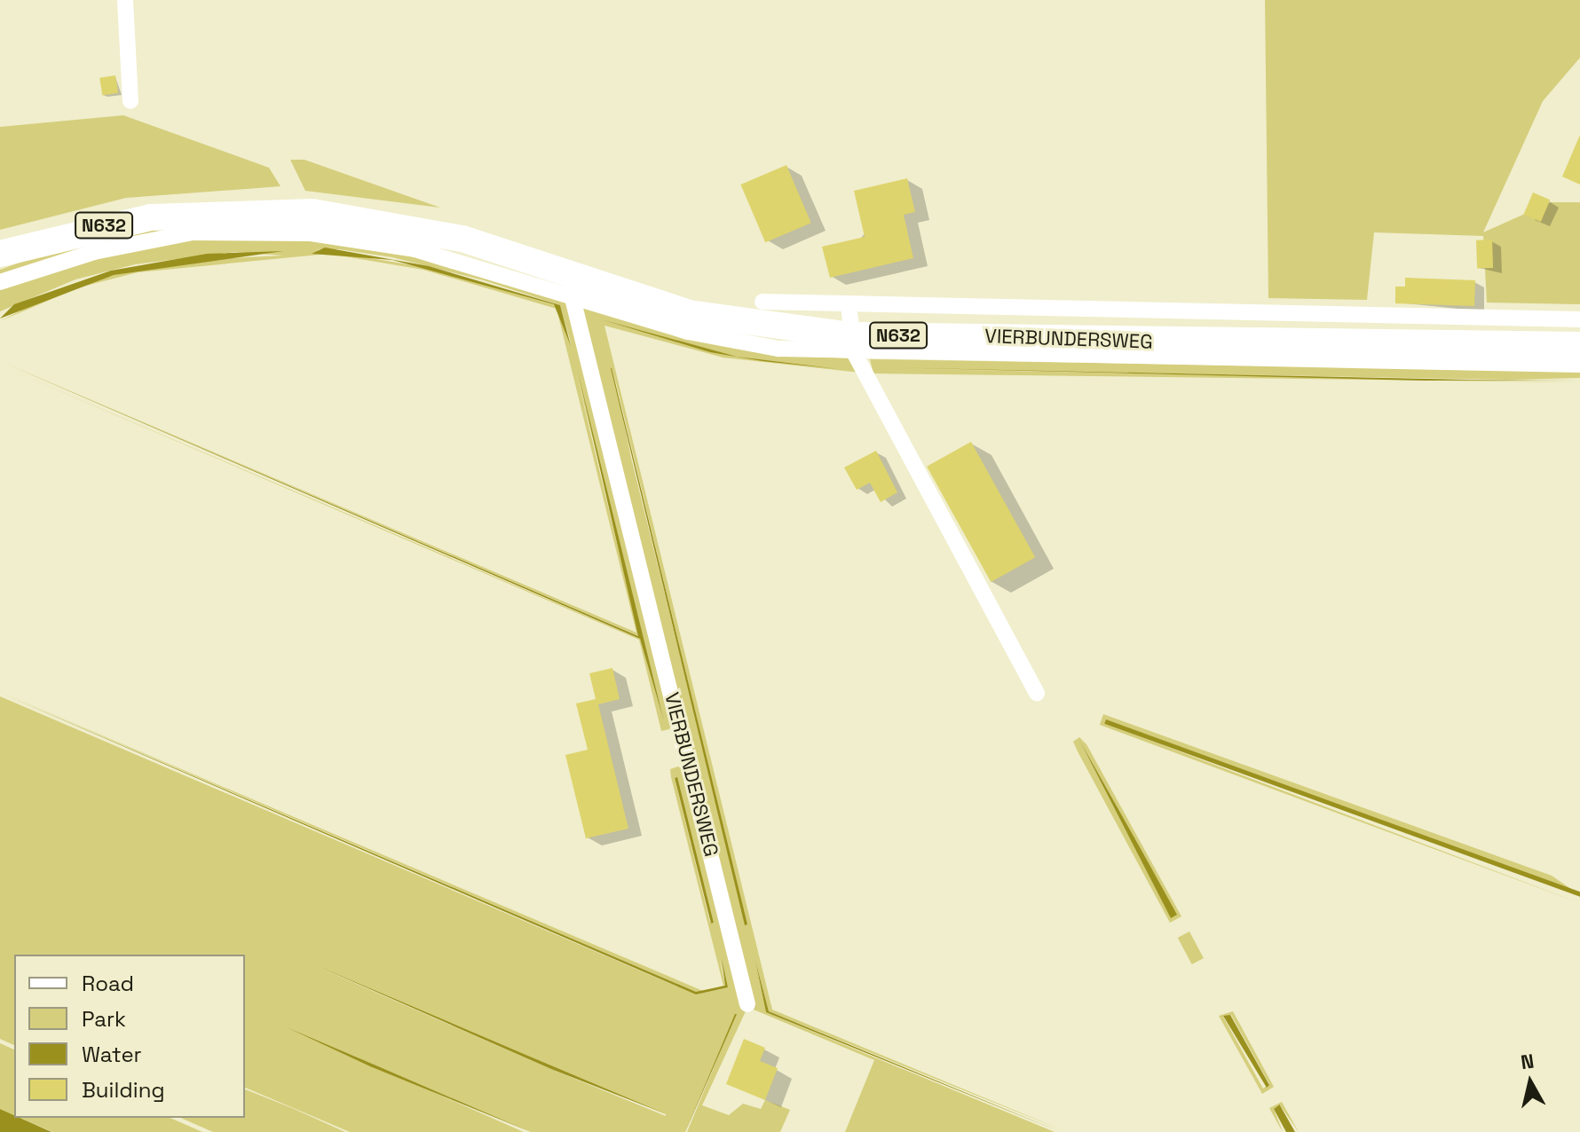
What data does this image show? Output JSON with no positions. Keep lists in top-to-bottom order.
{
  "streets": {
    "main road": ["N632", "VIERBUNDERSWEG"]
  },
  "legend": [
    "Road",
    "Park",
    "Water",
    "Building"
  ],
  "north": "top"
}
